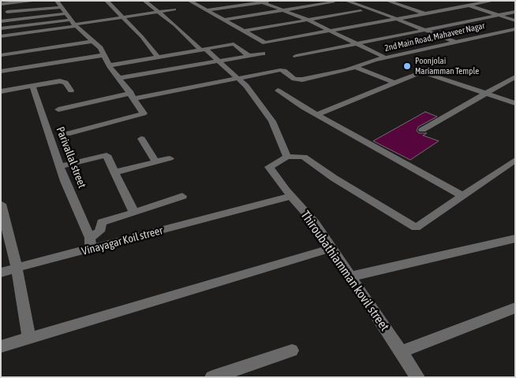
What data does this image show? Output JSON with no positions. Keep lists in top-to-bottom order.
{
  "streets": {
    "street": [
      "2nd Main Road, Mahaveer Nagar",
      "Parivallal street",
      "Vinayagar Koil streer",
      "Thiroubathiamman kovil street"
    ]
  },
  "crossings": [
    ["Parivallal street", "Vinayagar Koil streer"],
    ["Vinayagar Koil streer", "Thiroubathiamman kovil street"]
  ],
  "places": ["Poonjolai Mariamman Temple"]
}
